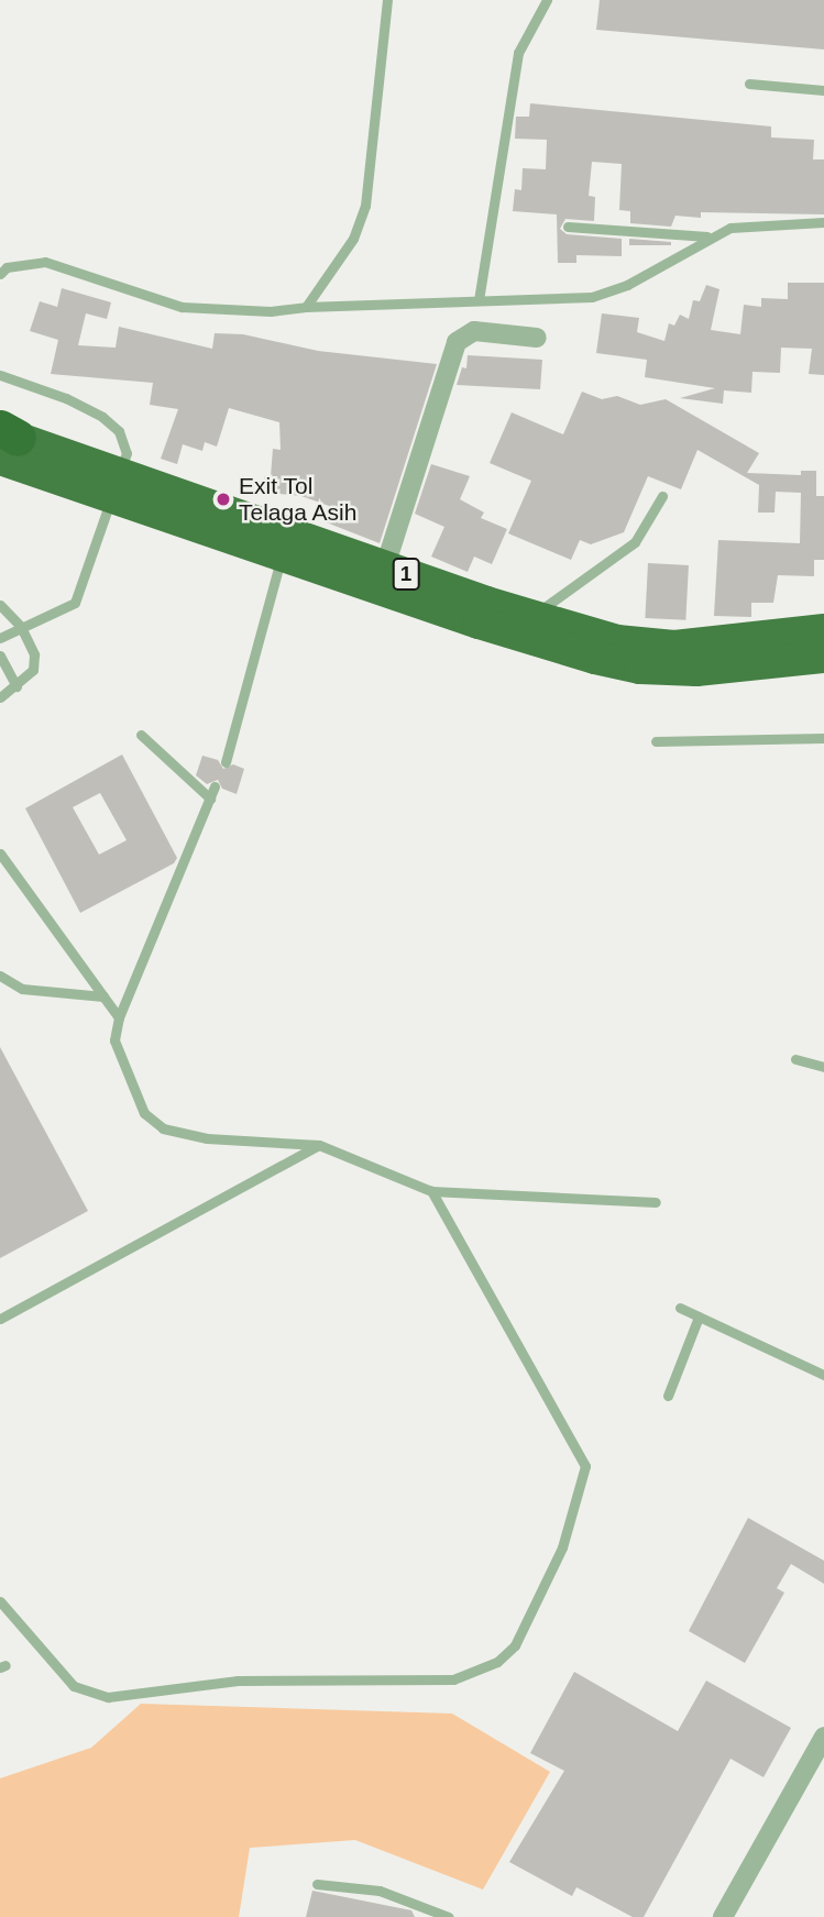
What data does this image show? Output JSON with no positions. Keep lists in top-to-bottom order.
{
  "streets": {
    "highway": ["1"]
  },
  "places": ["Exit Tol Telaga Asih"]
}
